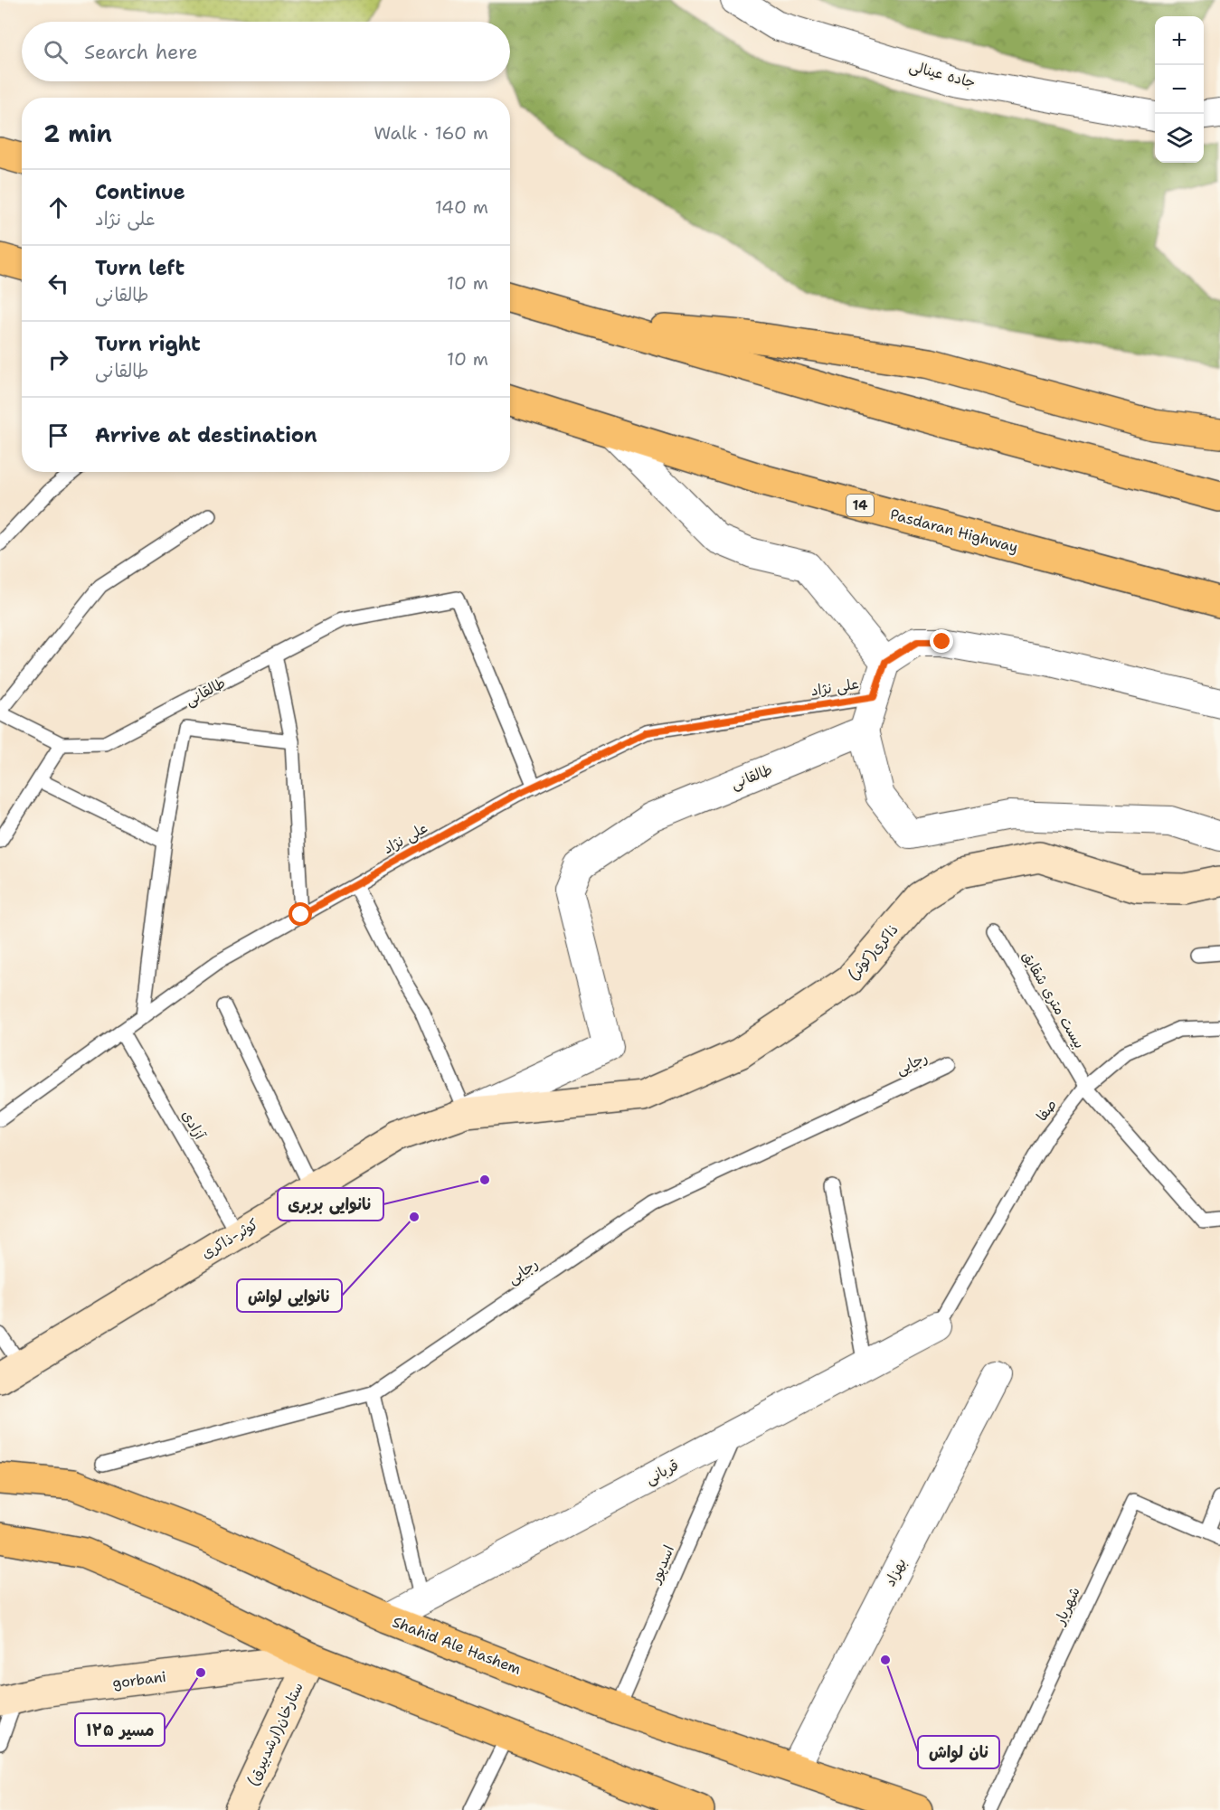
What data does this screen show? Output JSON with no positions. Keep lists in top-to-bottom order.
{
  "streets": {
    "main road": ["14", "Pasdaran Highway", "Shahid Ale Hashem"],
    "street": [
      "جاده عینالی",
      "طالقانی",
      "ذاکری(کوثر)",
      "کوثر-ذاکری",
      "قربانی",
      "بهزاد",
      "gorbani",
      "ستارخان(ارشدبیرق)"
    ],
    "lane": [
      "علی نژاد",
      "بیست متری شقایق",
      "رجایی",
      "صفا",
      "آزادی",
      "اسدپور",
      "شهریار"
    ]
  },
  "crossings": [
    ["علی نژاد", "طالقانی"],
    ["علی نژاد", "آزادی"],
    ["طالقانی", "ذاکری(کوثر)"],
    ["طالقانی", "کوثر-ذاکری"],
    ["ذاکری(کوثر)", "کوثر-ذاکری"],
    ["بیست متری شقایق", "صفا"],
    ["صفا", "قربانی"],
    ["آزادی", "کوثر-ذاکری"],
    ["قربانی", "اسدپور"],
    ["قربانی", "Shahid Ale Hashem"],
    ["اسدپور", "Shahid Ale Hashem"],
    ["بهزاد", "Shahid Ale Hashem"],
    ["gorbani", "ستارخان(ارشدبیرق)"]
  ],
  "places": [
    "نانوایی بربری",
    "نانوایی لواش",
    "نان لواش",
    "مسیر ۱۲۵"
  ],
  "page": {
    "map_buttons": ["+", "−"],
    "search": "Search here",
    "heading": ["2 min", "Walk · 160 m"],
    "list": [
      ["Continue", "علی نژاد", "140 m"],
      ["Turn left", "طالقانی", "10 m"],
      ["Turn right", "طالقانی", "10 m"],
      "Arrive at destination"
    ]
  }
}
